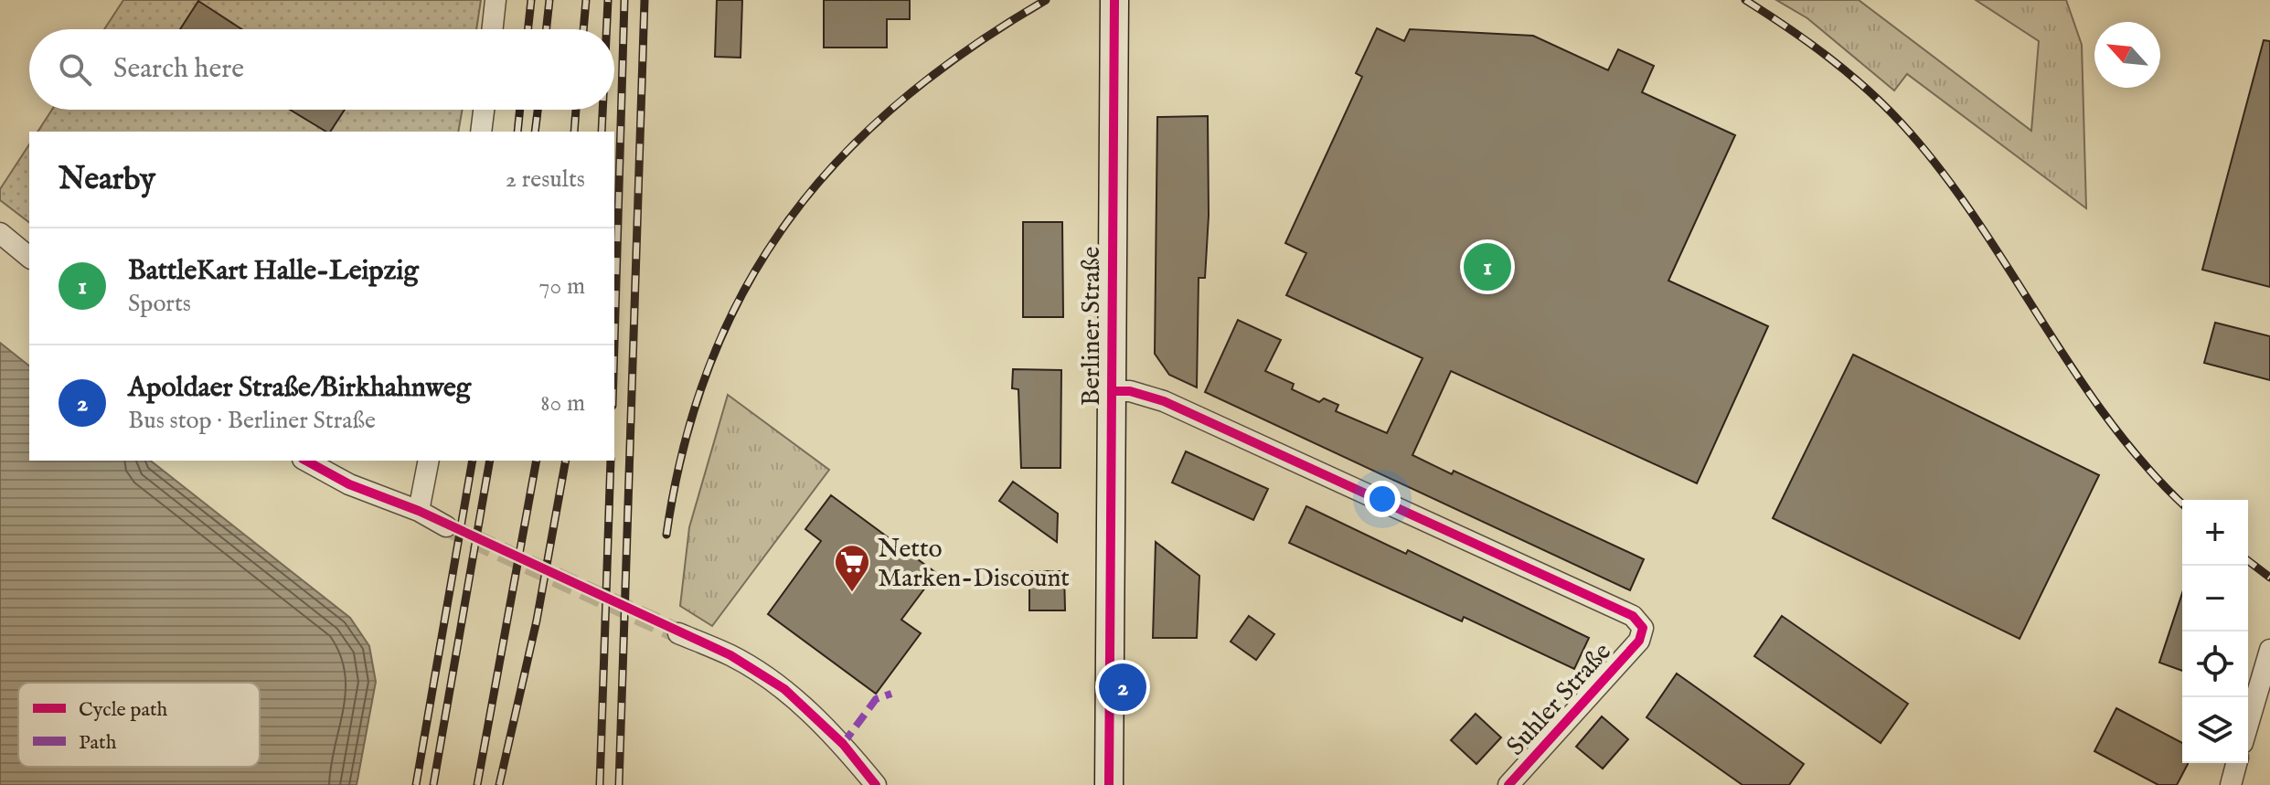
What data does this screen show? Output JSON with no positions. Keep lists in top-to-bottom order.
{
  "streets": {
    "street": ["Berliner Straße", "Suhler Straße"]
  },
  "crossings": [
    ["Berliner Straße", "Suhler Straße"]
  ],
  "places": {
    "supermarket": ["Netto Marken-Discount"]
  },
  "legend": ["Cycle path", "Path"],
  "north": "top left",
  "page": {
    "search": "Search here",
    "heading": ["Nearby", "2 results"],
    "list": [
      {
        "mark": "1",
        "name": "BattleKart Halle-Leipzig",
        "note": "Sports",
        "value": "70 m"
      },
      {
        "mark": "2",
        "name": "Apoldaer Straße/Birkhahnweg",
        "note": "Bus stop · Berliner Straße",
        "value": "80 m"
      }
    ],
    "pins": ["1", "2"],
    "map_buttons": ["+", "−"]
  }
}
